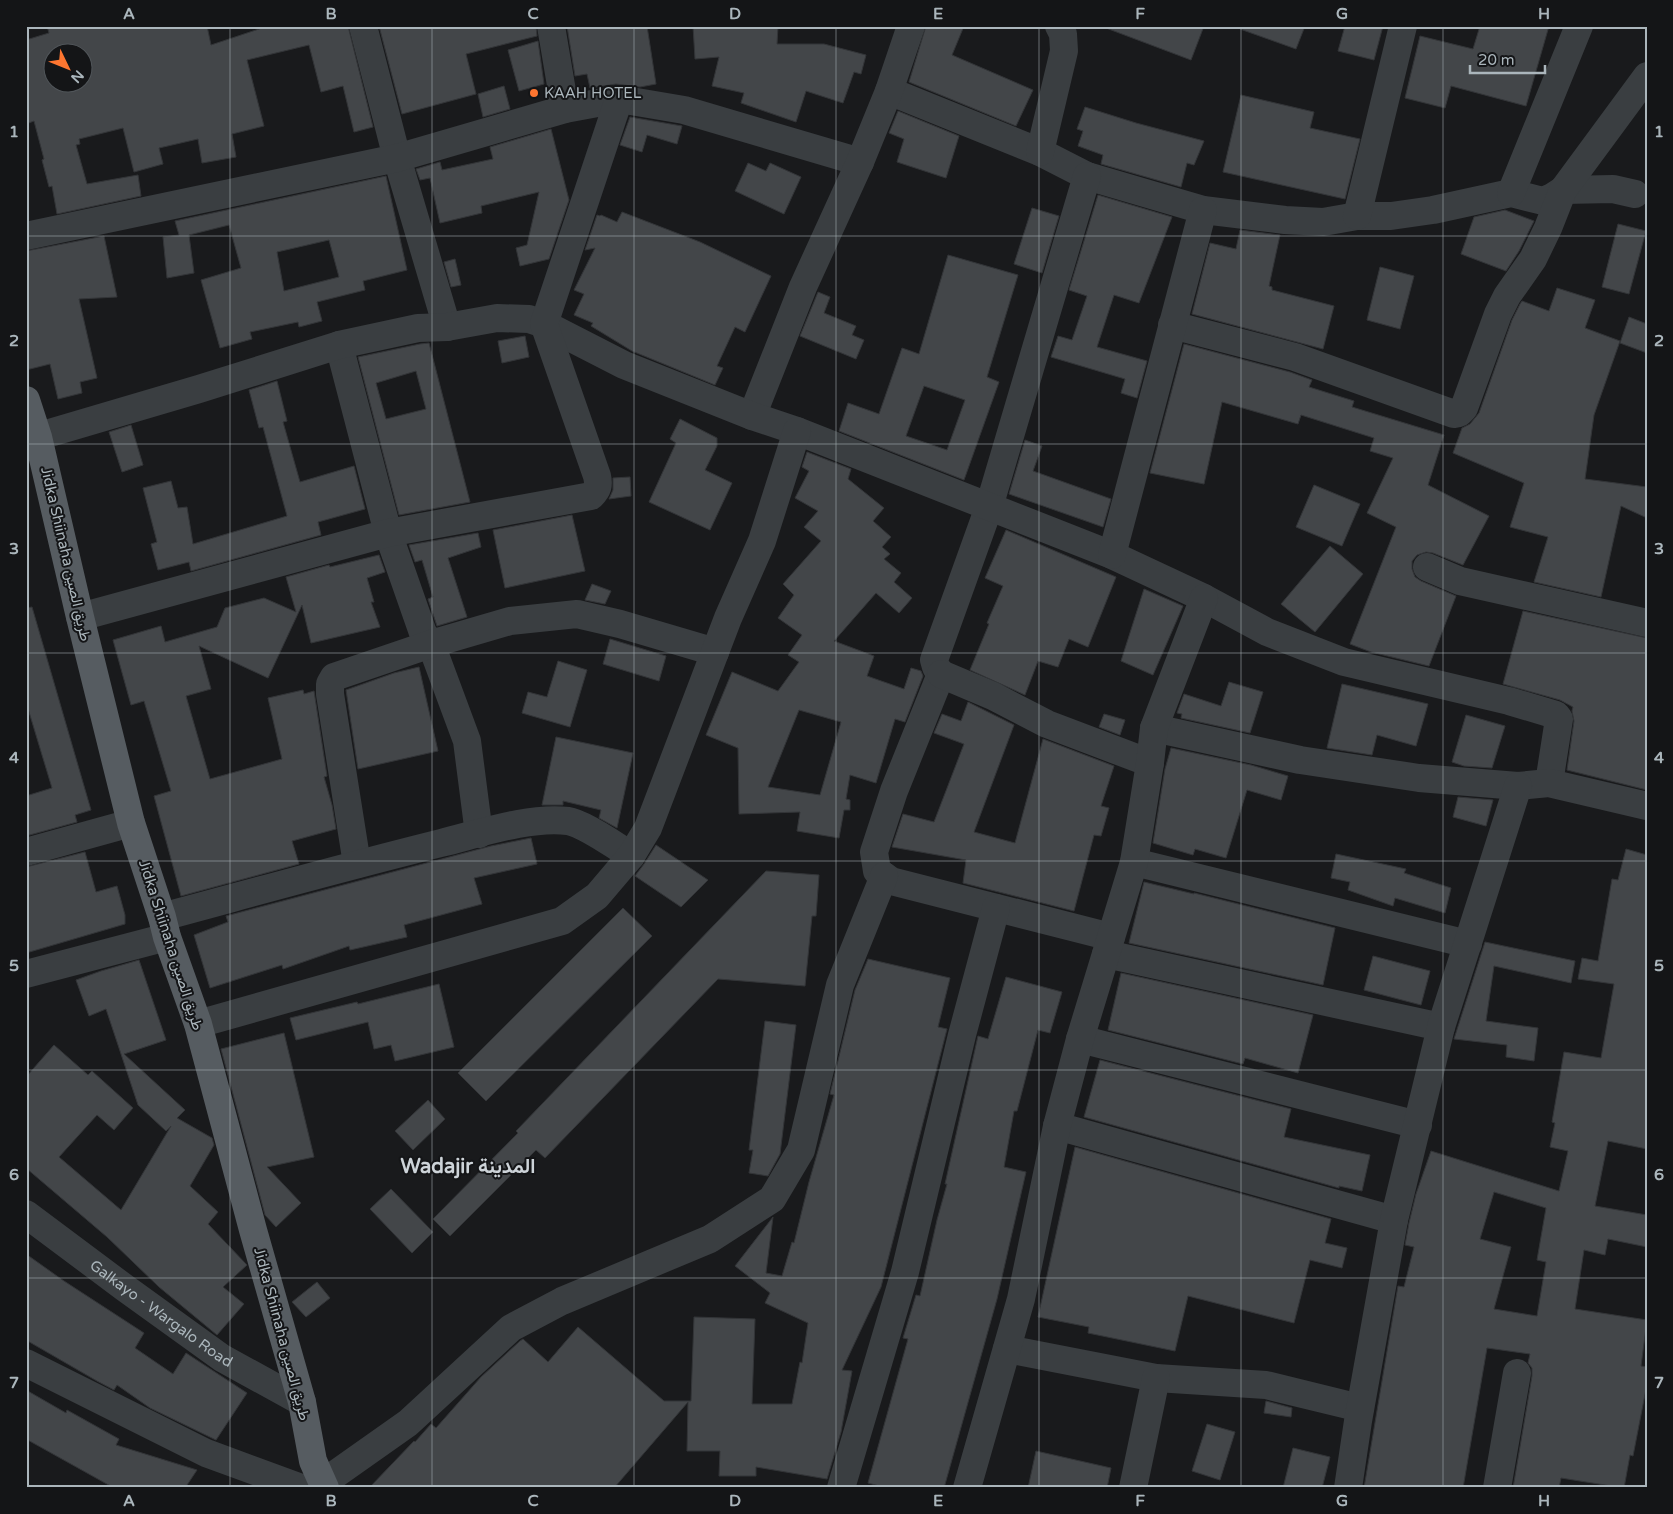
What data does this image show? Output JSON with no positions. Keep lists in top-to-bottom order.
{
  "streets": {
    "main road": ["Jidka Shiinaha طريق الصين"],
    "street": ["Galkayo - Wargalo Road"]
  },
  "crossings": [
    ["Jidka Shiinaha طريق الصين", "Galkayo - Wargalo Road"]
  ],
  "districts": ["Wadajir المدينة"],
  "places": ["KAAH HOTEL"],
  "scale_bar": "20 m",
  "north": "bottom right",
  "grid": {
    "columns": [
      "A",
      "B",
      "C",
      "D",
      "E",
      "F",
      "G",
      "H"
    ],
    "rows": [
      "1",
      "2",
      "3",
      "4",
      "5",
      "6",
      "7"
    ]
  }
}
